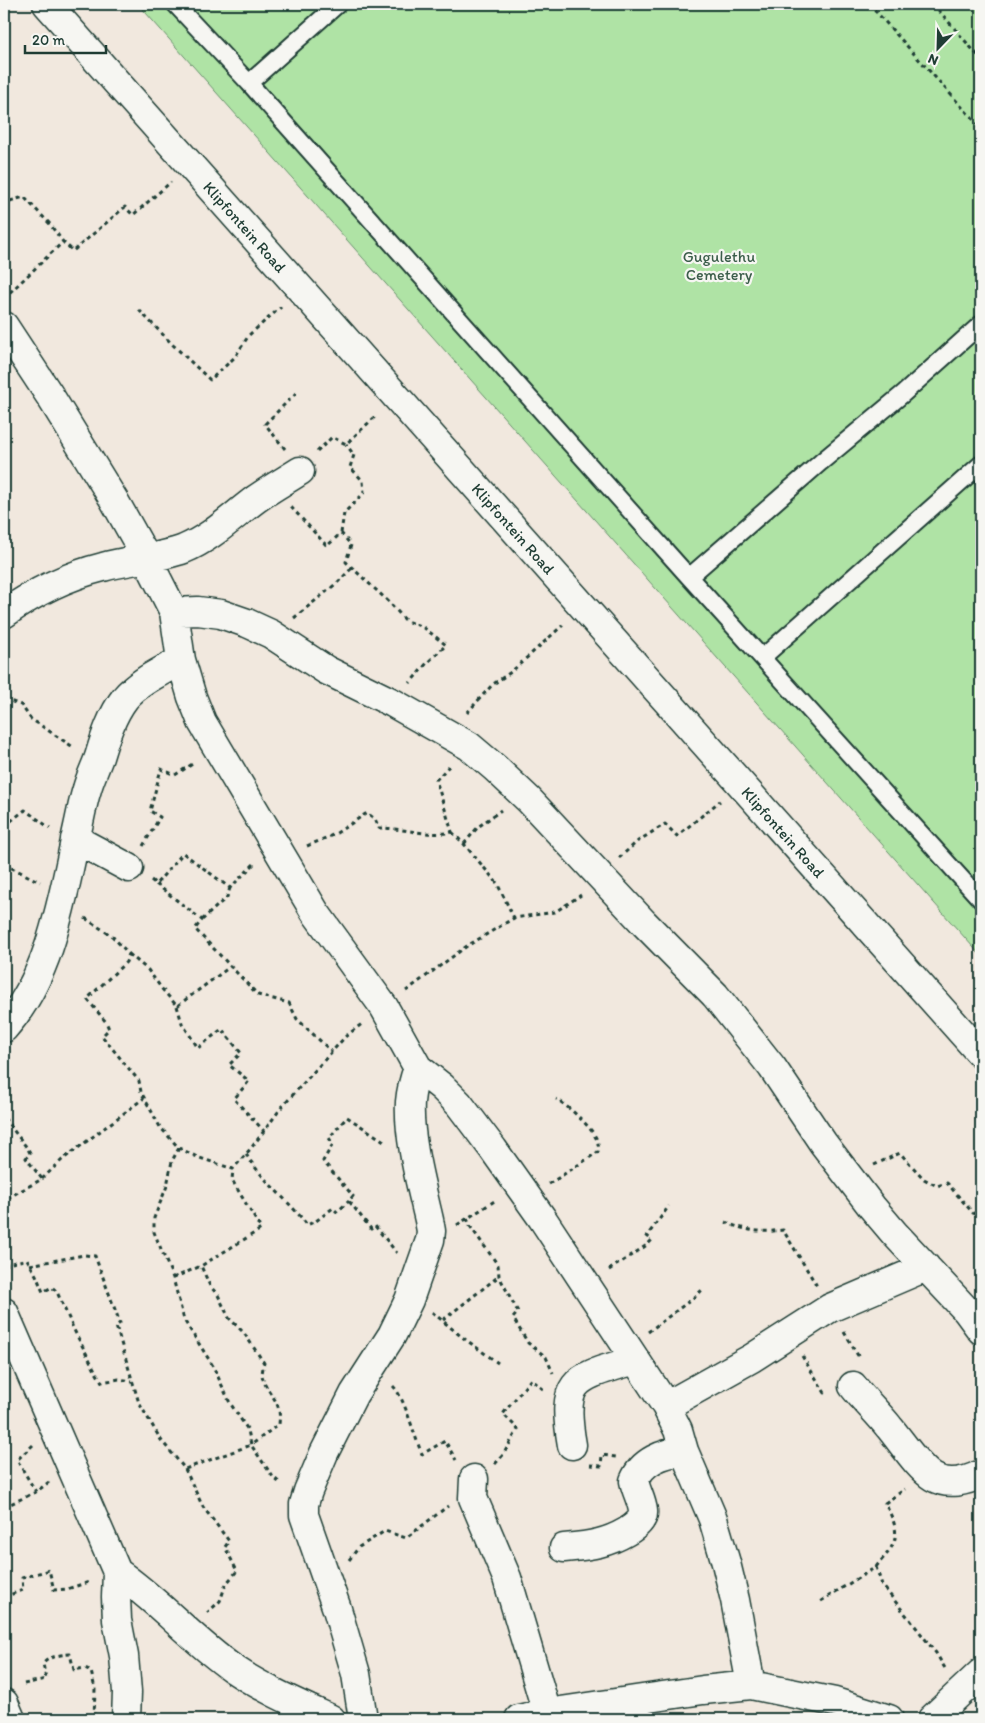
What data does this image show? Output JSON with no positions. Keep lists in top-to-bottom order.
{
  "streets": {
    "street": ["Klipfontein Road"]
  },
  "parks": ["Gugulethu Cemetery"],
  "scale_bar": "20 m",
  "north": "bottom left"
}
